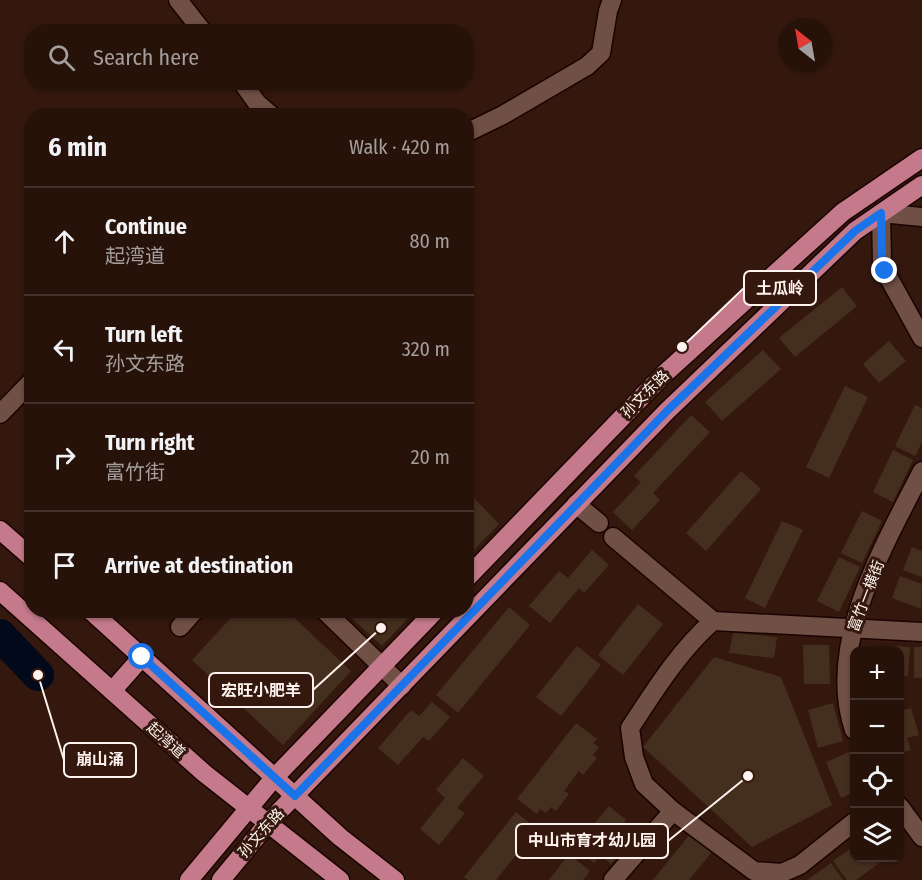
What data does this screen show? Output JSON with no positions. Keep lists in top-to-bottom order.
{
  "streets": {
    "main road": ["孙文东路", "起湾道"],
    "street": ["富竹一横街"]
  },
  "crossings": [
    ["孙文东路", "起湾道"]
  ],
  "places": [
    "土瓜岭",
    "宏旺小肥羊",
    "崩山涌",
    "中山市育才幼儿园"
  ],
  "north": "top left",
  "page": {
    "search": "Search here",
    "heading": ["6 min", "Walk · 420 m"],
    "list": [
      ["Continue", "起湾道", "80 m"],
      ["Turn left", "孙文东路", "320 m"],
      ["Turn right", "富竹街", "20 m"],
      "Arrive at destination"
    ],
    "map_buttons": ["+", "−"]
  }
}
